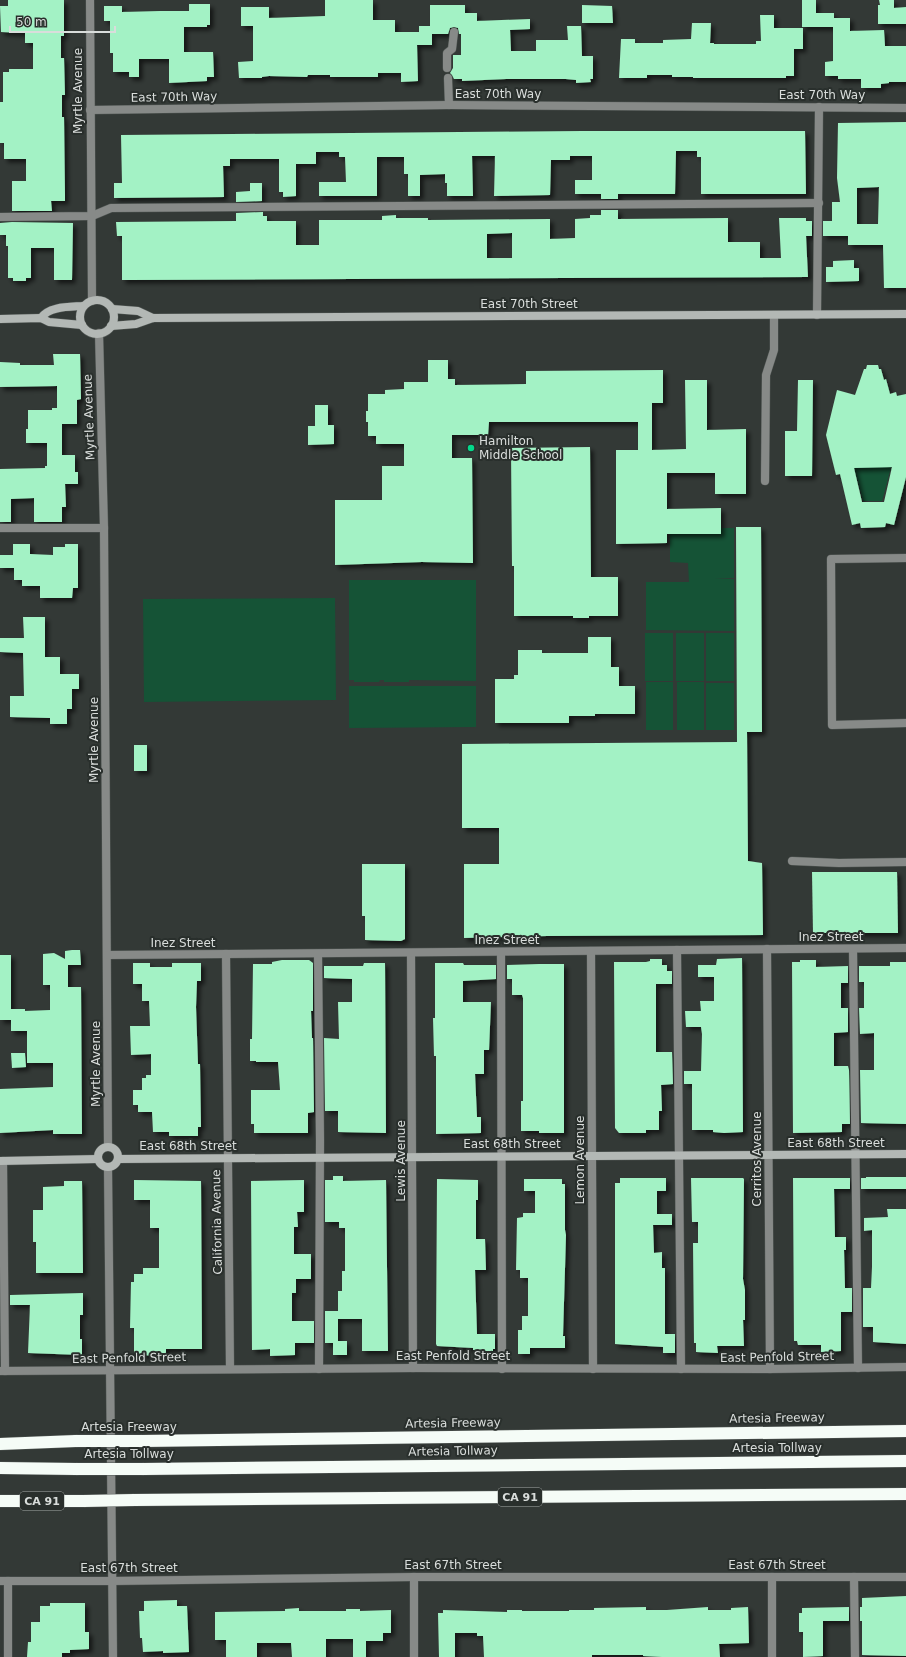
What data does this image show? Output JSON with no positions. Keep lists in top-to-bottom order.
{
  "streets": {
    "highway": ["Artesia Freeway", "Artesia Tollway", "CA 91"],
    "street": [
      "Myrtle Avenue",
      "East 70th Way",
      "East 70th Street",
      "Inez Street",
      "East 68th Street",
      "Cerritos Avenue",
      "Lemon Avenue",
      "Lewis Avenue",
      "California Avenue",
      "East Penfold Street",
      "East 67th Street"
    ]
  },
  "crossings": [
    ["Myrtle Avenue", "East 70th Way"],
    ["Myrtle Avenue", "East 70th Street"],
    ["Myrtle Avenue", "Inez Street"],
    ["Myrtle Avenue", "East 68th Street"],
    ["Inez Street", "Cerritos Avenue"],
    ["Inez Street", "Lemon Avenue"],
    ["Inez Street", "Lewis Avenue"],
    ["Inez Street", "California Avenue"],
    ["East 68th Street", "Cerritos Avenue"],
    ["East 68th Street", "Lemon Avenue"],
    ["East 68th Street", "Lewis Avenue"],
    ["East 68th Street", "California Avenue"],
    ["Cerritos Avenue", "East Penfold Street"],
    ["Lemon Avenue", "East Penfold Street"],
    ["Lewis Avenue", "East Penfold Street"],
    ["California Avenue", "East Penfold Street"]
  ],
  "places": ["Hamilton Middle School"],
  "scale_bar": "50 m"
}
